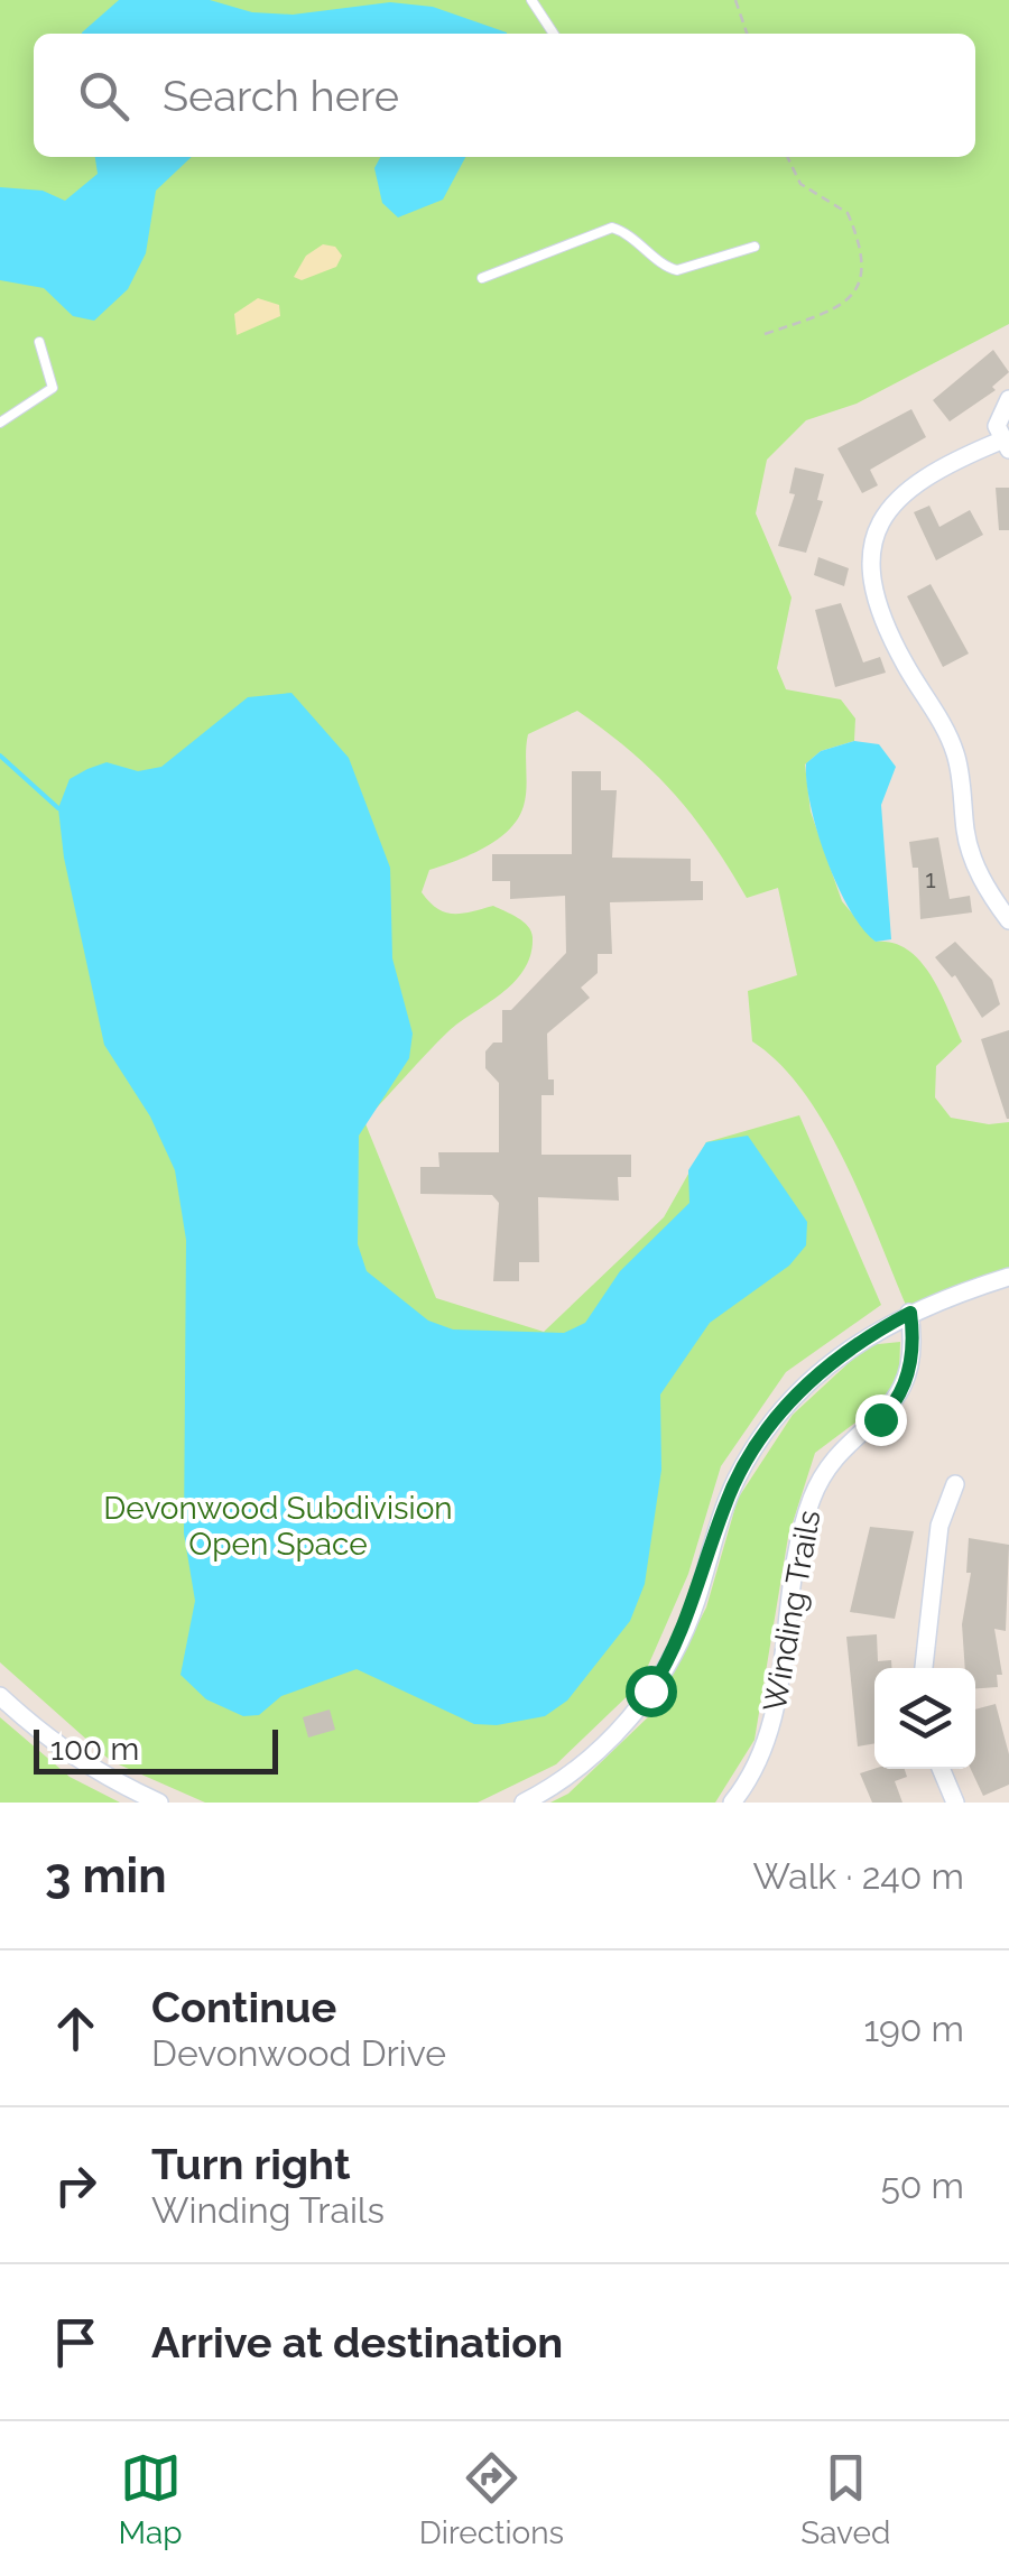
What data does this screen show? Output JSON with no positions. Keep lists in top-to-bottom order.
{
  "streets": {
    "street": ["Winding Trails"]
  },
  "parks": ["Devonwood Subdivision Open Space"],
  "house_numbers": ["1"],
  "scale_bar": "100 m",
  "page": {
    "search": "Search here",
    "scale": "100 m",
    "heading": ["3 min", "Walk · 240 m"],
    "list": [
      ["Continue", "Devonwood Drive", "190 m"],
      ["Turn right", "Winding Trails", "50 m"],
      "Arrive at destination"
    ],
    "nav": ["Map", "Directions", "Saved"]
  }
}
